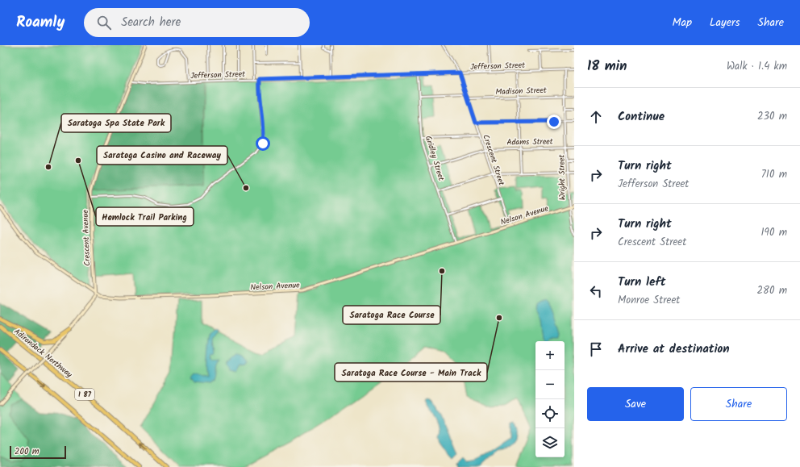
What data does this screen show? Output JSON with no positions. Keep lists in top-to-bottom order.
{
  "streets": {
    "highway": ["Adirondack Northway", "I 87"],
    "street": [
      "Jefferson Street",
      "Madison Street",
      "Adams Street",
      "Gridley Street",
      "Crescent Street",
      "Wright Street",
      "Nelson Avenue",
      "Crescent Avenue"
    ]
  },
  "crossings": [
    ["Jefferson Street", "Gridley Street"],
    ["Jefferson Street", "Crescent Street"],
    ["Jefferson Street", "Wright Street"],
    ["Jefferson Street", "Crescent Avenue"],
    ["Madison Street", "Crescent Street"],
    ["Madison Street", "Wright Street"],
    ["Adams Street", "Gridley Street"],
    ["Adams Street", "Crescent Street"],
    ["Adams Street", "Wright Street"],
    ["Gridley Street", "Nelson Avenue"],
    ["Crescent Street", "Nelson Avenue"],
    ["Wright Street", "Nelson Avenue"],
    ["Nelson Avenue", "Crescent Avenue"]
  ],
  "places": [
    "Hemlock Trail Parking",
    "Saratoga Spa State Park",
    "Saratoga Casino and Raceway",
    "Saratoga Race Course",
    "Saratoga Race Course - Main Track"
  ],
  "scale_bar": "200 m",
  "page": {
    "header": "Roamly",
    "search": "Search here",
    "nav": ["Map", "Layers", "Share"],
    "heading": ["18 min", "Walk · 1.4 km"],
    "list": [
      ["Continue", "230 m"],
      ["Turn right", "Jefferson Street", "710 m"],
      ["Turn right", "Crescent Street", "190 m"],
      ["Turn left", "Monroe Street", "280 m"],
      "Arrive at destination"
    ],
    "map_buttons": ["+", "−"],
    "buttons": ["Save", "Share"],
    "scale": "200 m"
  }
}
